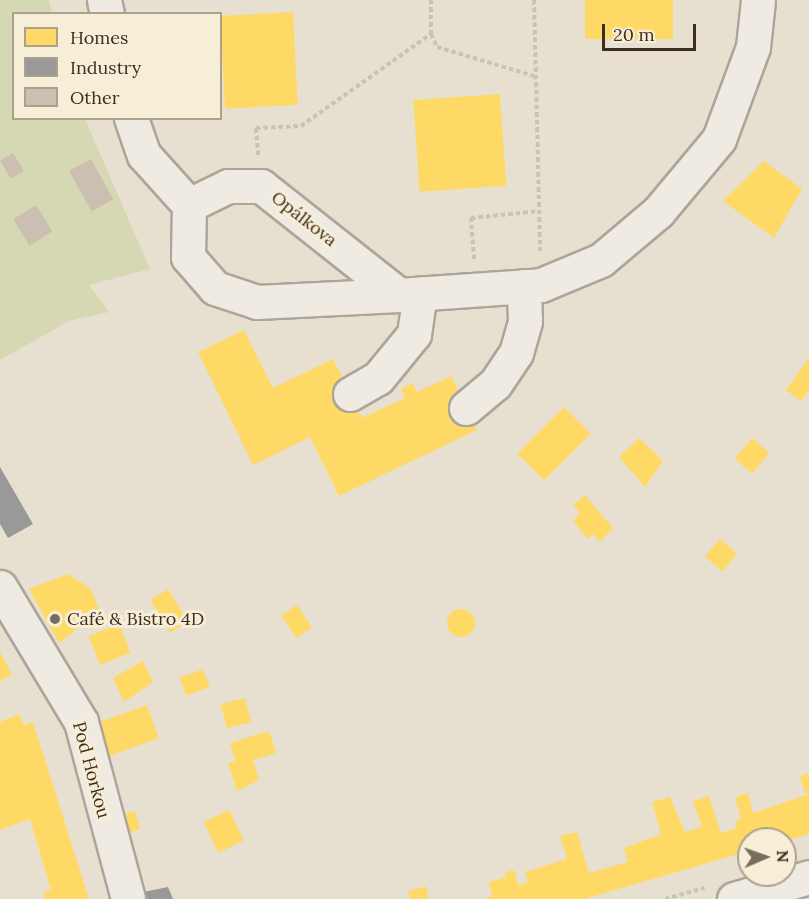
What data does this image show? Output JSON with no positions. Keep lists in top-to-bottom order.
{
  "streets": {
    "street": ["Opálkova", "Pod Horkou"]
  },
  "places": ["Café & Bistro 4D"],
  "legend": ["Homes", "Industry", "Other"],
  "scale_bar": "20 m",
  "north": "right"
}
